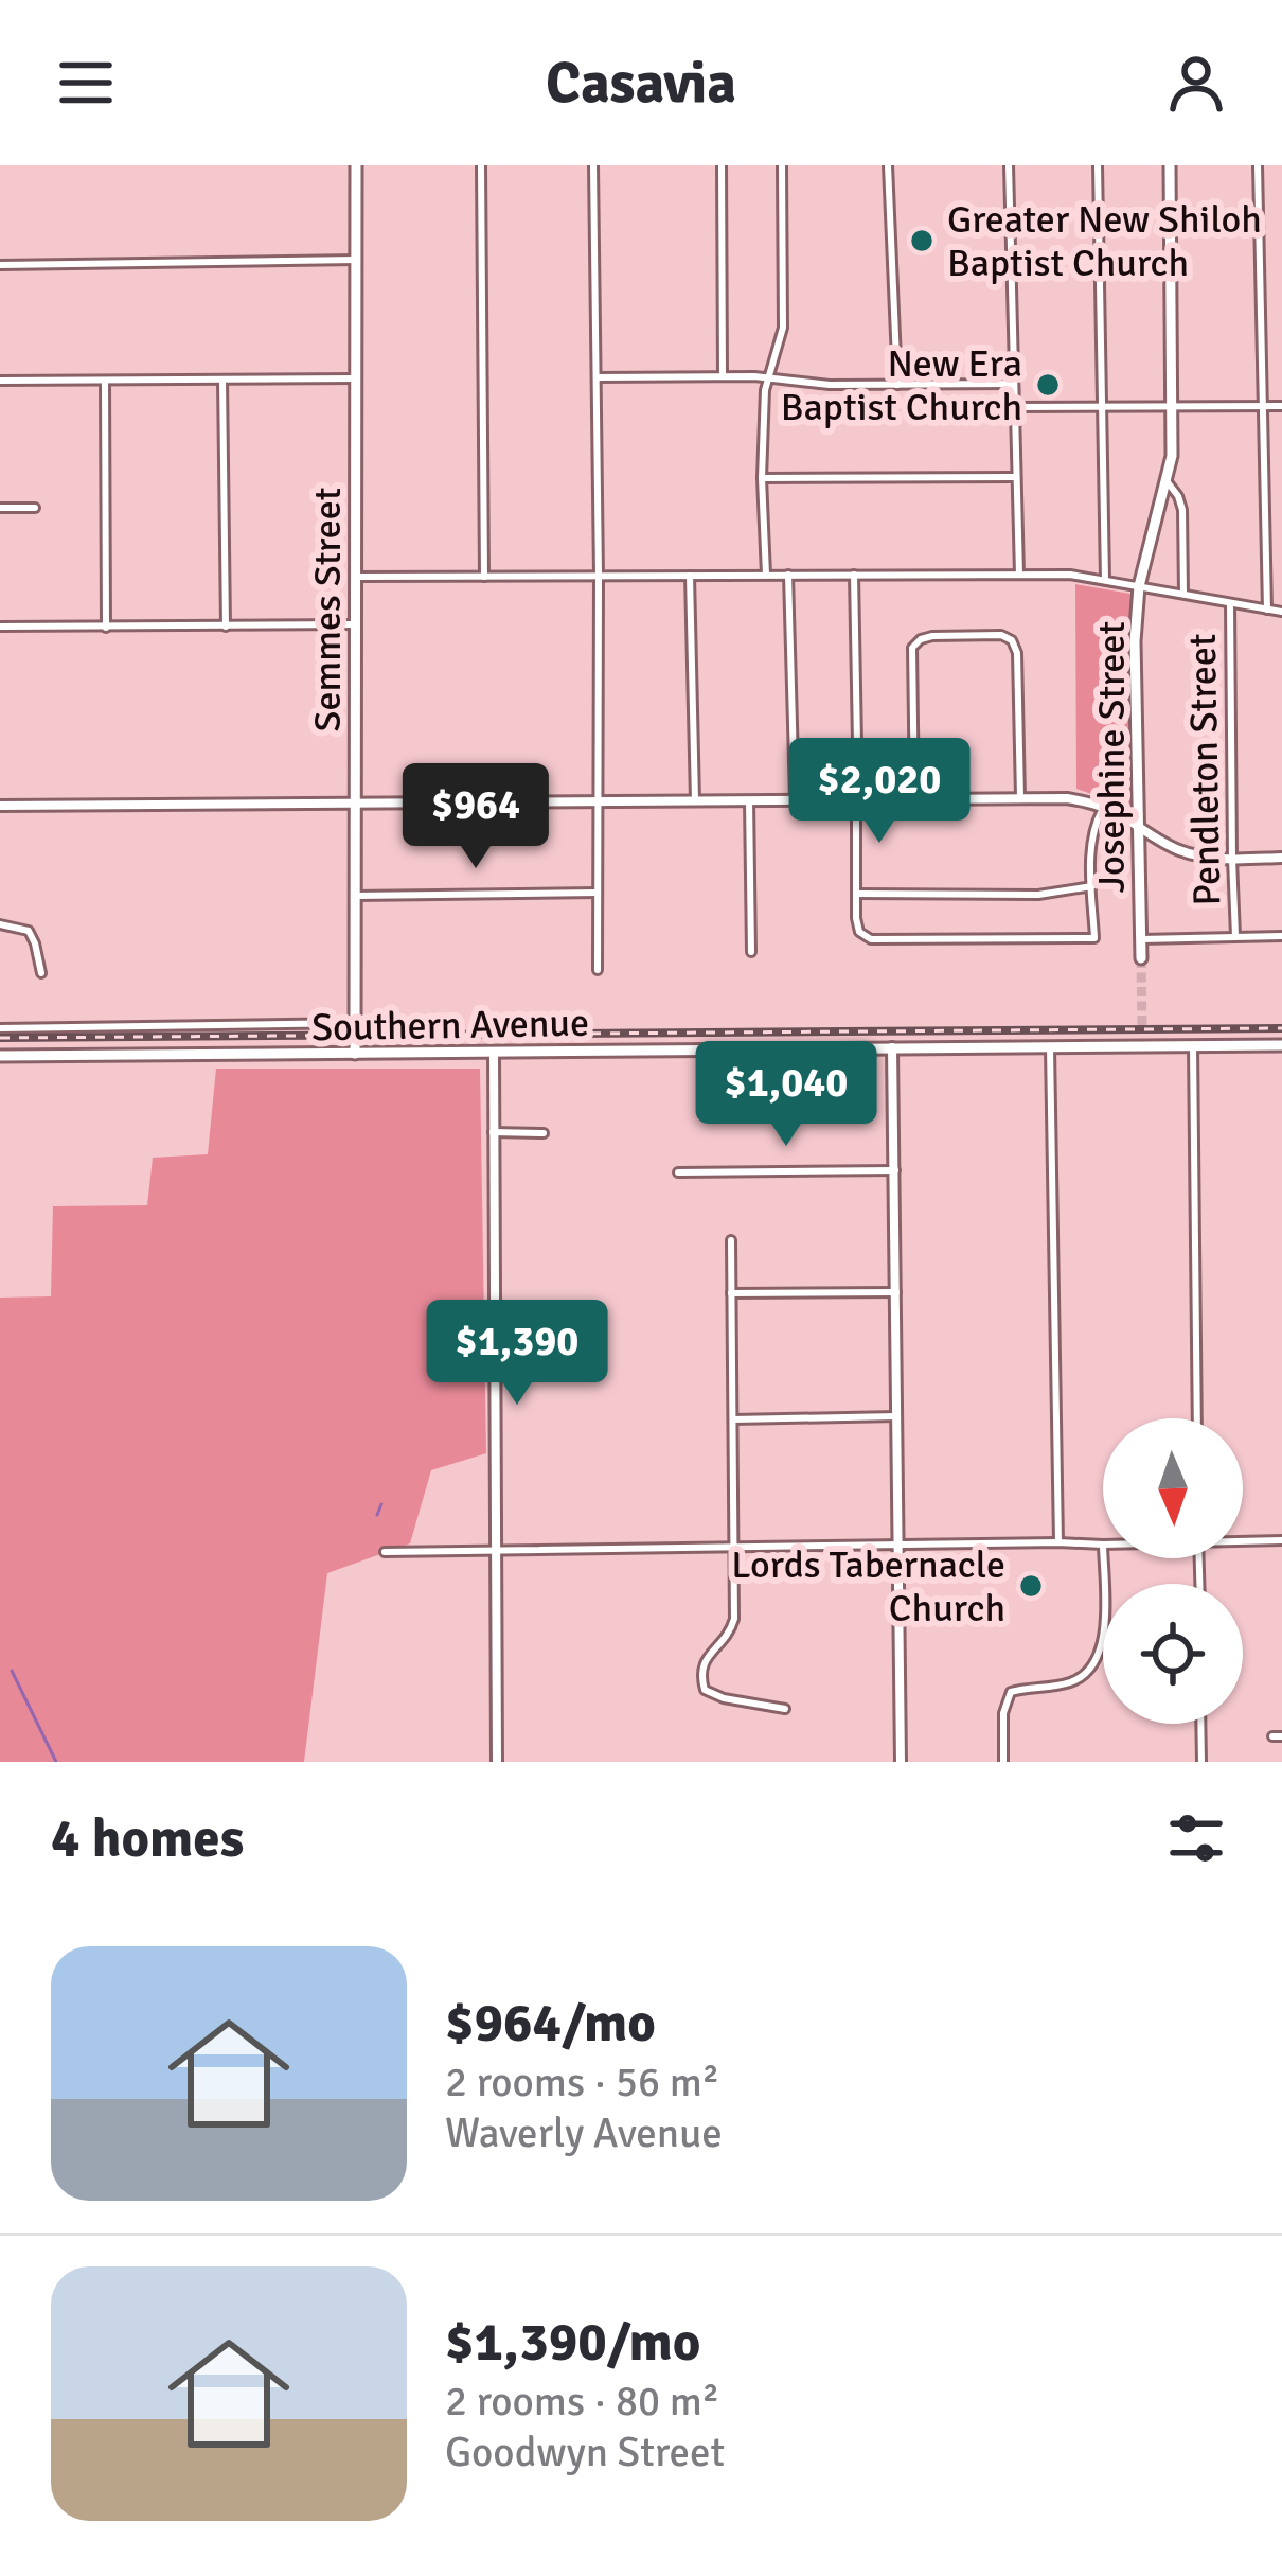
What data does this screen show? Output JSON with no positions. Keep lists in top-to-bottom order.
{
  "streets": {
    "main road": [
      "Semmes Street",
      "Josephine Street",
      "Pendleton Street",
      "Southern Avenue"
    ]
  },
  "crossings": [
    ["Semmes Street", "Southern Avenue"],
    ["Josephine Street", "Pendleton Street"]
  ],
  "places": ["Greater New Shiloh Baptist Church", "New Era Baptist Church", "Lords Tabernacle Church"],
  "north": "bottom",
  "page": {
    "header": "Casavia",
    "price": [
      "$2,020",
      "$964",
      "$1,040",
      "$1,390"
    ],
    "heading": "4 homes",
    "list": [
      {
        "name": "$964/mo",
        "note": "2 rooms · 56 m² · Waverly Avenue"
      },
      {
        "name": "$1,390/mo",
        "note": "2 rooms · 80 m² · Goodwyn Street"
      }
    ]
  }
}
